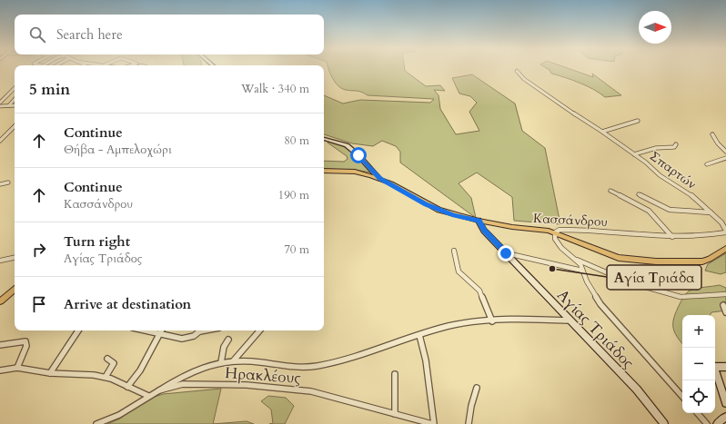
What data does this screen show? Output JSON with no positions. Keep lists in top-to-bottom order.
{
  "streets": {
    "main road": ["Κασσάνδρου"],
    "street": ["Σπαρτών", "Αγίας Τριάδος", "Ηρακλέους"]
  },
  "crossings": [
    ["Σπαρτών", "Κασσάνδρου"],
    ["Κασσάνδρου", "Αγίας Τριάδος"]
  ],
  "places": ["Αγία Τριάδα"],
  "north": "right",
  "page": {
    "search": "Search here",
    "heading": ["5 min", "Walk · 340 m"],
    "list": [
      ["Continue", "Θήβα - Αμπελοχώρι", "80 m"],
      ["Continue", "Κασσάνδρου", "190 m"],
      ["Turn right", "Αγίας Τριάδος", "70 m"],
      "Arrive at destination"
    ],
    "map_buttons": ["+", "−"]
  }
}
